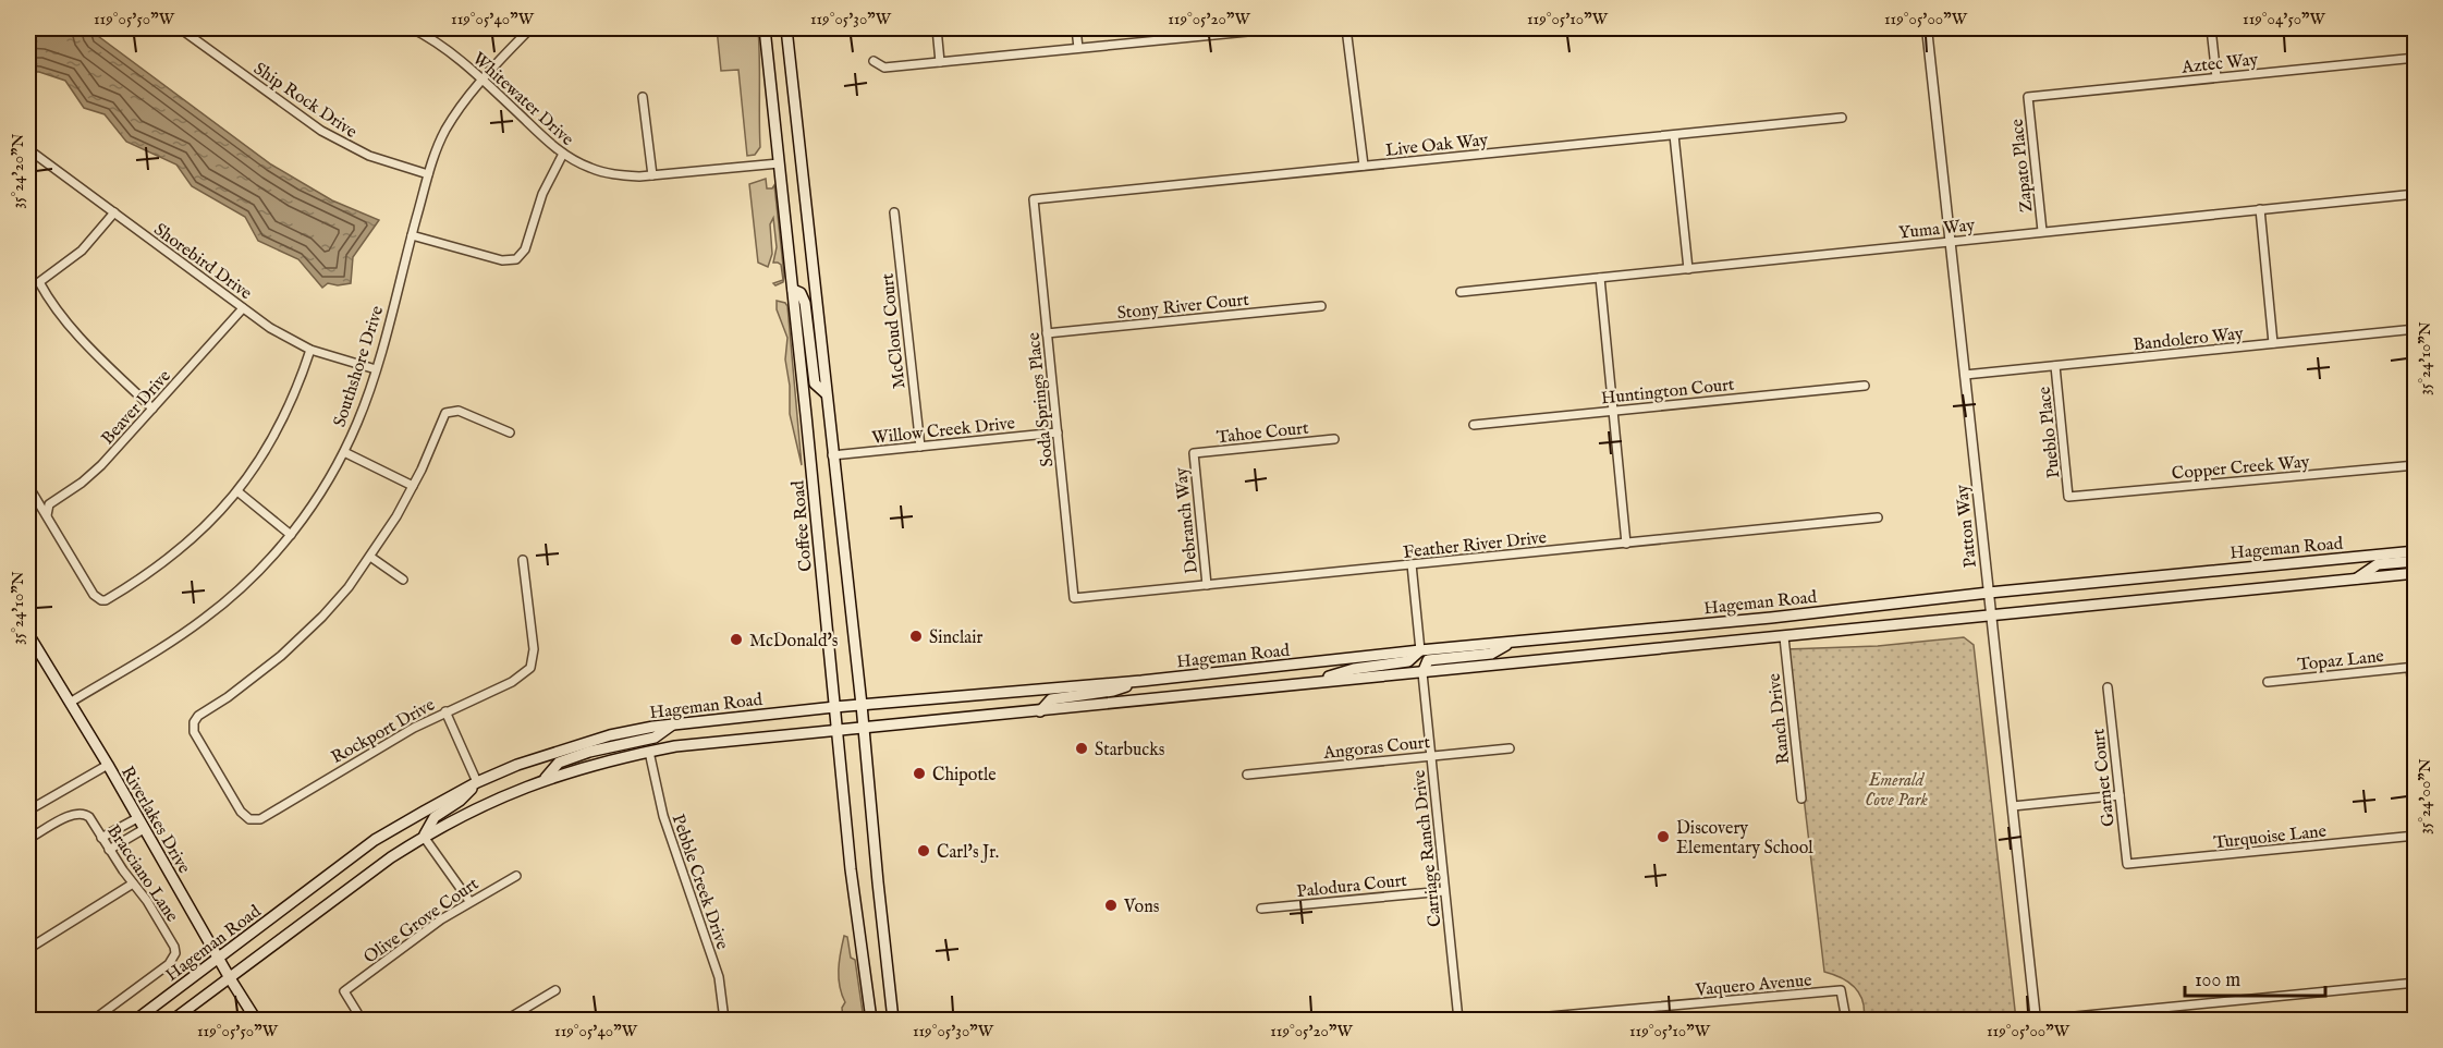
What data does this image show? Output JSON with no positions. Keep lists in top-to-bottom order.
{
  "streets": {
    "main road": ["Coffee Road", "Hageman Road", "Riverlakes Drive"],
    "street": [
      "Aztec Way",
      "Whitewater Drive",
      "Ship Rock Drive",
      "Live Oak Way",
      "Zapato Place",
      "Yuma Way",
      "Shorebird Drive",
      "Stony River Court",
      "McCloud Court",
      "Bandolero Way",
      "Southshore Drive",
      "Huntington Court",
      "Soda Springs Place",
      "Beaver Drive",
      "Willow Creek Drive",
      "Tahoe Court",
      "Pueblo Place",
      "Copper Creek Way",
      "Debranch Way",
      "Patton Way",
      "Feather River Drive",
      "Topaz Lane",
      "Ranch Drive",
      "Rockport Drive",
      "Angoras Court",
      "Garnet Court",
      "Turquoise Lane",
      "Carriage Ranch Drive",
      "Bracciano Lane",
      "Pebble Creek Drive",
      "Palodura Court",
      "Olive Grove Court",
      "Vaquero Avenue"
    ]
  },
  "crossings": [
    ["Aztec Way", "Zapato Place"],
    ["Whitewater Drive", "Southshore Drive"],
    ["Whitewater Drive", "Coffee Road"],
    ["Ship Rock Drive", "Southshore Drive"],
    ["Live Oak Way", "Soda Springs Place"],
    ["Zapato Place", "Yuma Way"],
    ["Yuma Way", "Patton Way"],
    ["Shorebird Drive", "Southshore Drive"],
    ["Shorebird Drive", "Beaver Drive"],
    ["Stony River Court", "Soda Springs Place"],
    ["McCloud Court", "Willow Creek Drive"],
    ["Bandolero Way", "Pueblo Place"],
    ["Bandolero Way", "Patton Way"],
    ["Southshore Drive", "Riverlakes Drive"],
    ["Soda Springs Place", "Willow Creek Drive"],
    ["Soda Springs Place", "Feather River Drive"],
    ["Tahoe Court", "Debranch Way"],
    ["Pueblo Place", "Copper Creek Way"],
    ["Debranch Way", "Feather River Drive"],
    ["Coffee Road", "Hageman Road"],
    ["Patton Way", "Hageman Road"],
    ["Hageman Road", "Ranch Drive"],
    ["Hageman Road", "Riverlakes Drive"],
    ["Hageman Road", "Carriage Ranch Drive"],
    ["Hageman Road", "Pebble Creek Drive"],
    ["Angoras Court", "Carriage Ranch Drive"],
    ["Garnet Court", "Turquoise Lane"],
    ["Carriage Ranch Drive", "Palodura Court"]
  ],
  "parks": ["Emerald Cove Park"],
  "places": [
    "Sinclair",
    "McDonald's",
    "Starbucks",
    "Chipotle",
    "Discovery Elementary School",
    "Carl's Jr.",
    "Vons"
  ],
  "scale_bar": "100 m",
  "coordinates": [
    "119°05'50\"W",
    "119°05'40\"W",
    "119°05'30\"W",
    "119°05'20\"W",
    "119°05'10\"W",
    "119°05'00\"W",
    "119°04'50\"W",
    "35°24'20\"N",
    "35°24'10\"N",
    "35°24'00\"N"
  ]
}
